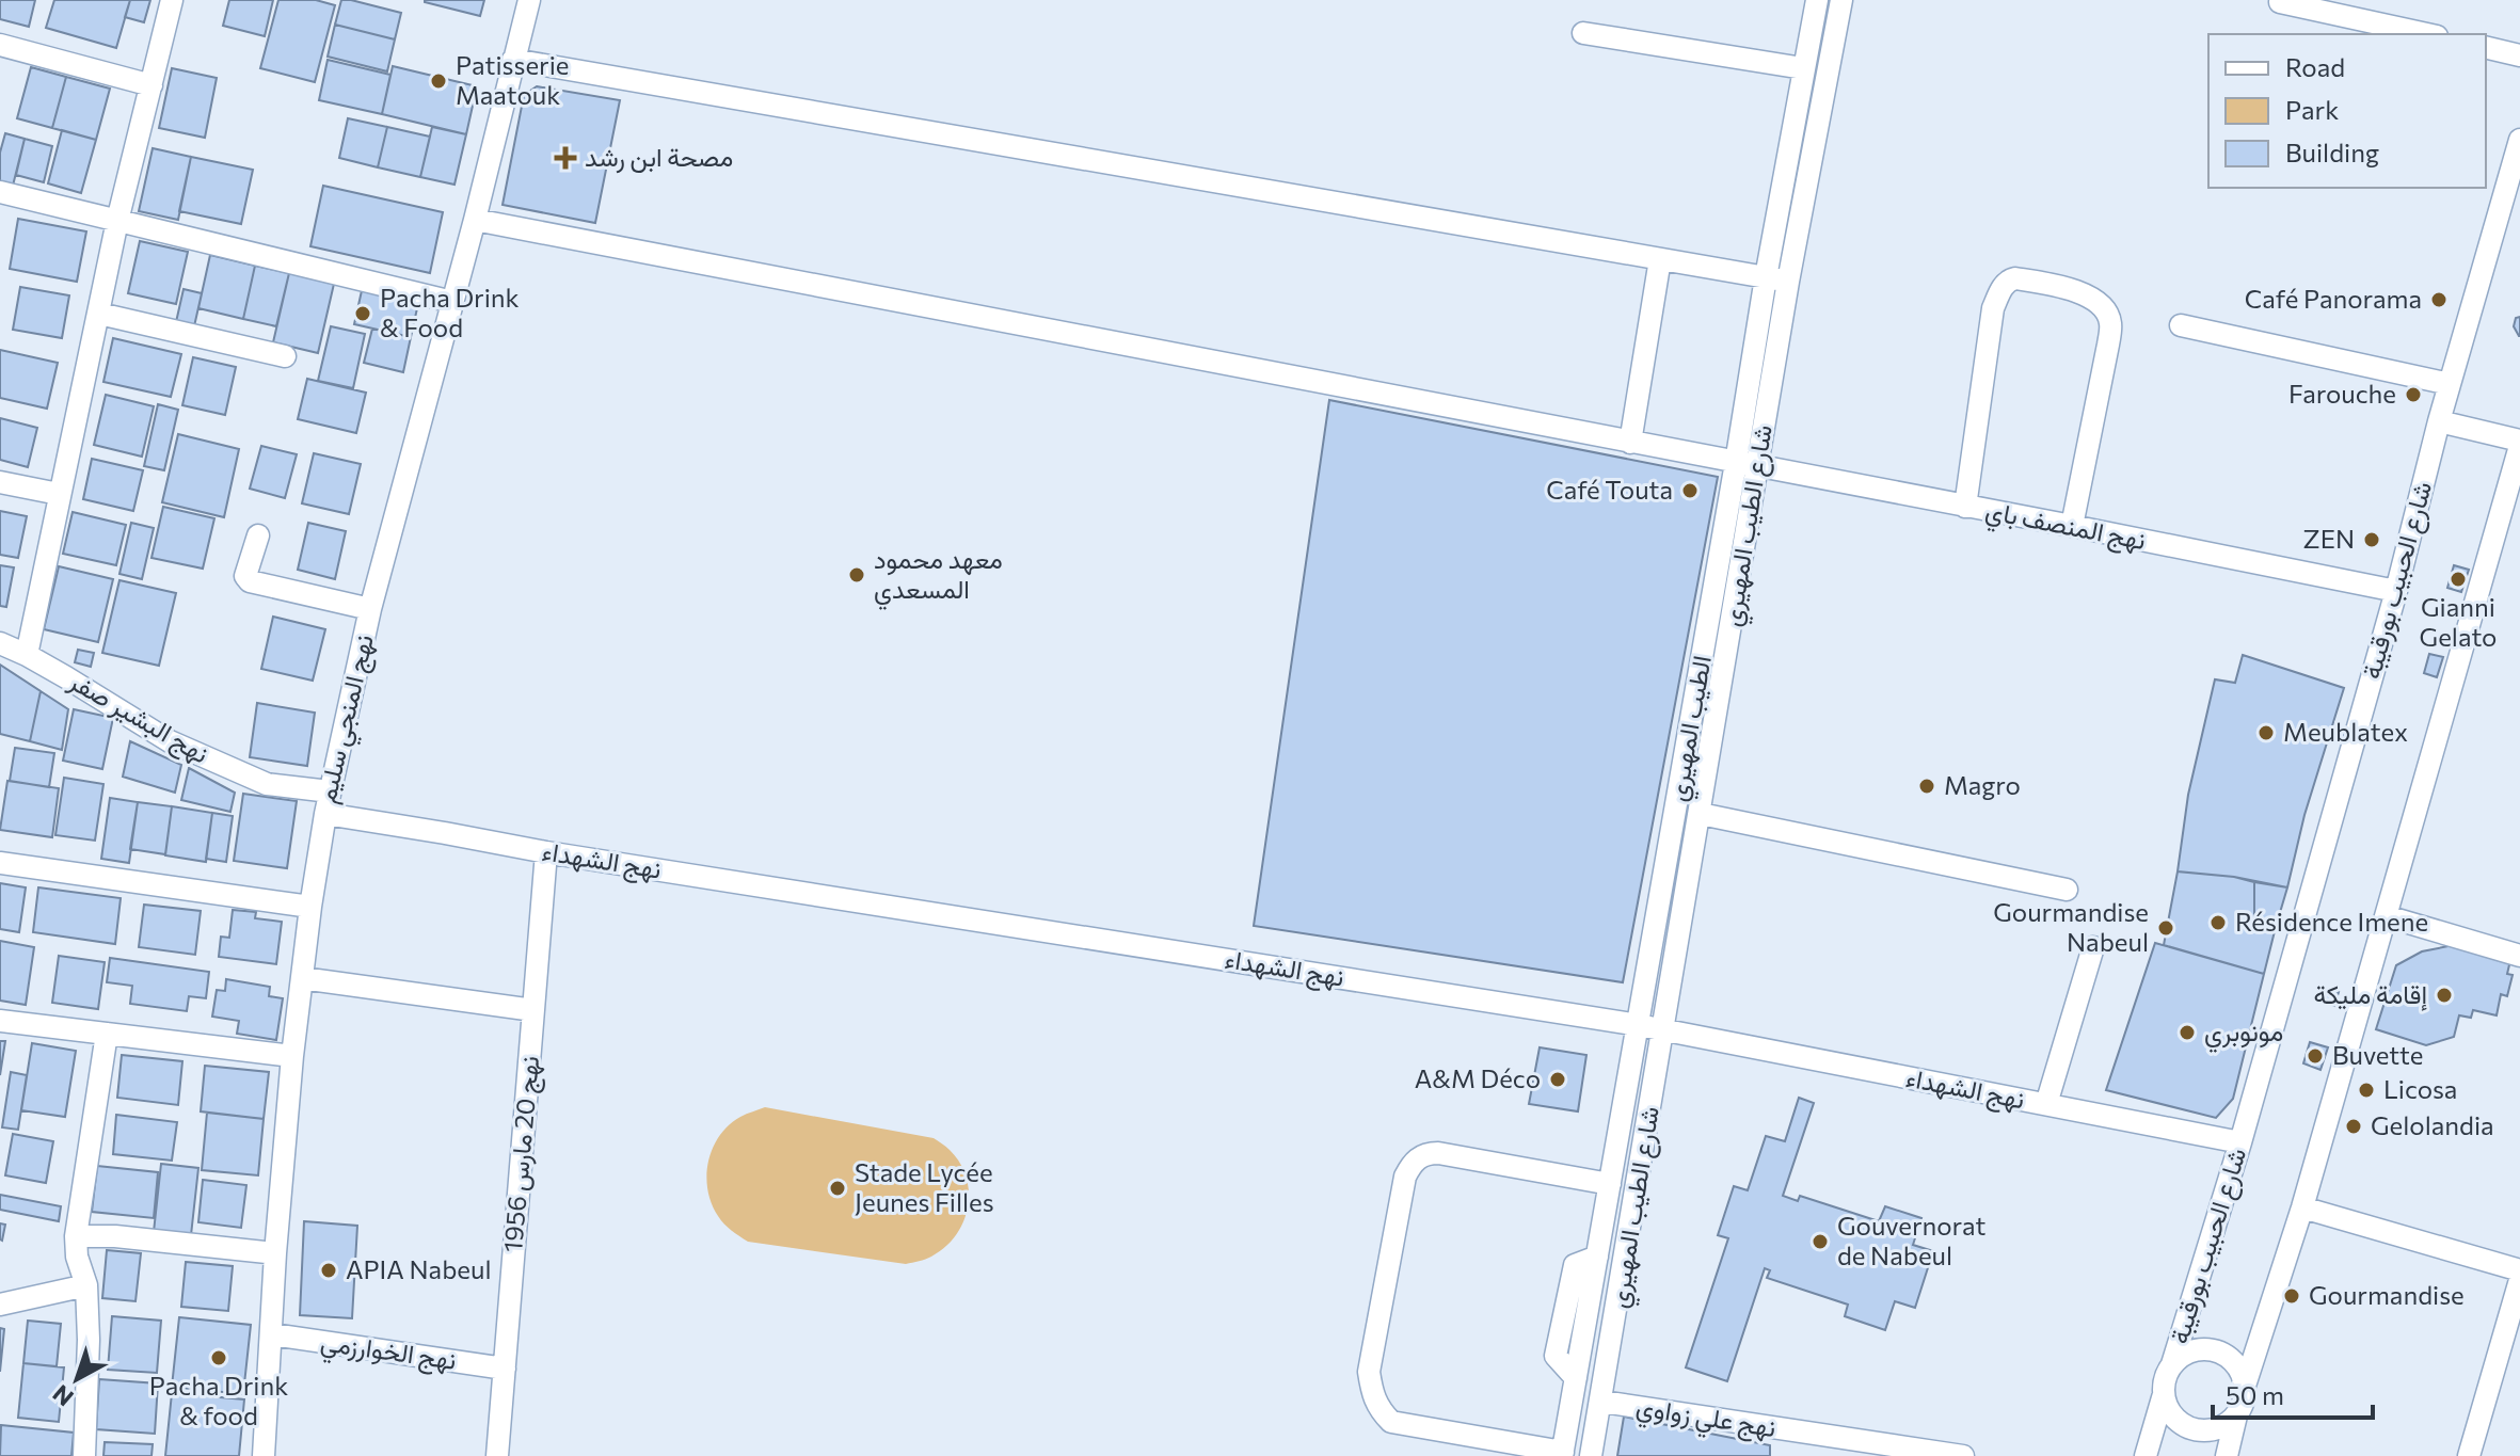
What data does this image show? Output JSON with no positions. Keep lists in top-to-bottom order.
{
  "streets": {
    "street": [
      "شارع الطيب المهيري",
      "نهج المنصف باي",
      "شارع الحبيب بورقيبة",
      "نهج البشير صفر",
      "نهج المنجي سليم",
      "الطيب المهيري",
      "نهج الشهداء",
      "نهج 20 مارس 1956",
      "نهج الخوارزمي",
      "نهج علي زواوي"
    ]
  },
  "crossings": [
    ["شارع الطيب المهيري", "نهج المنصف باي"],
    ["شارع الطيب المهيري", "نهج الشهداء"],
    ["شارع الطيب المهيري", "نهج علي زواوي"],
    ["نهج المنصف باي", "شارع الحبيب بورقيبة"],
    ["نهج المنصف باي", "نهج المنجي سليم"],
    ["نهج المنصف باي", "الطيب المهيري"],
    ["شارع الحبيب بورقيبة", "نهج الشهداء"],
    ["نهج البشير صفر", "نهج المنجي سليم"],
    ["نهج البشير صفر", "نهج الشهداء"],
    ["نهج المنجي سليم", "نهج الشهداء"],
    ["نهج المنجي سليم", "نهج الخوارزمي"],
    ["الطيب المهيري", "نهج الشهداء"],
    ["نهج الشهداء", "نهج 20 مارس 1956"],
    ["نهج 20 مارس 1956", "نهج الخوارزمي"]
  ],
  "places": {
    "other": [
      "Patisserie Maatouk",
      "Café Panorama",
      "Pacha Drink & Food",
      "Farouche",
      "Café Touta",
      "ZEN",
      "معهد محمود المسعدي",
      "Gianni Gelato",
      "Meublatex",
      "Magro",
      "Résidence Imene",
      "Gourmandise Nabeul",
      "إقامة مليكة",
      "مونوبري",
      "Buvette",
      "A&M Déco",
      "Licosa",
      "Gelolandia",
      "Stade Lycée Jeunes Filles",
      "Gouvernorat de Nabeul",
      "APIA Nabeul",
      "Gourmandise",
      "Pacha Drink & food"
    ],
    "health": ["مصحة ابن رشد"]
  },
  "legend": ["Road", "Park", "Building"],
  "scale_bar": "50 m",
  "north": "bottom left"
}
